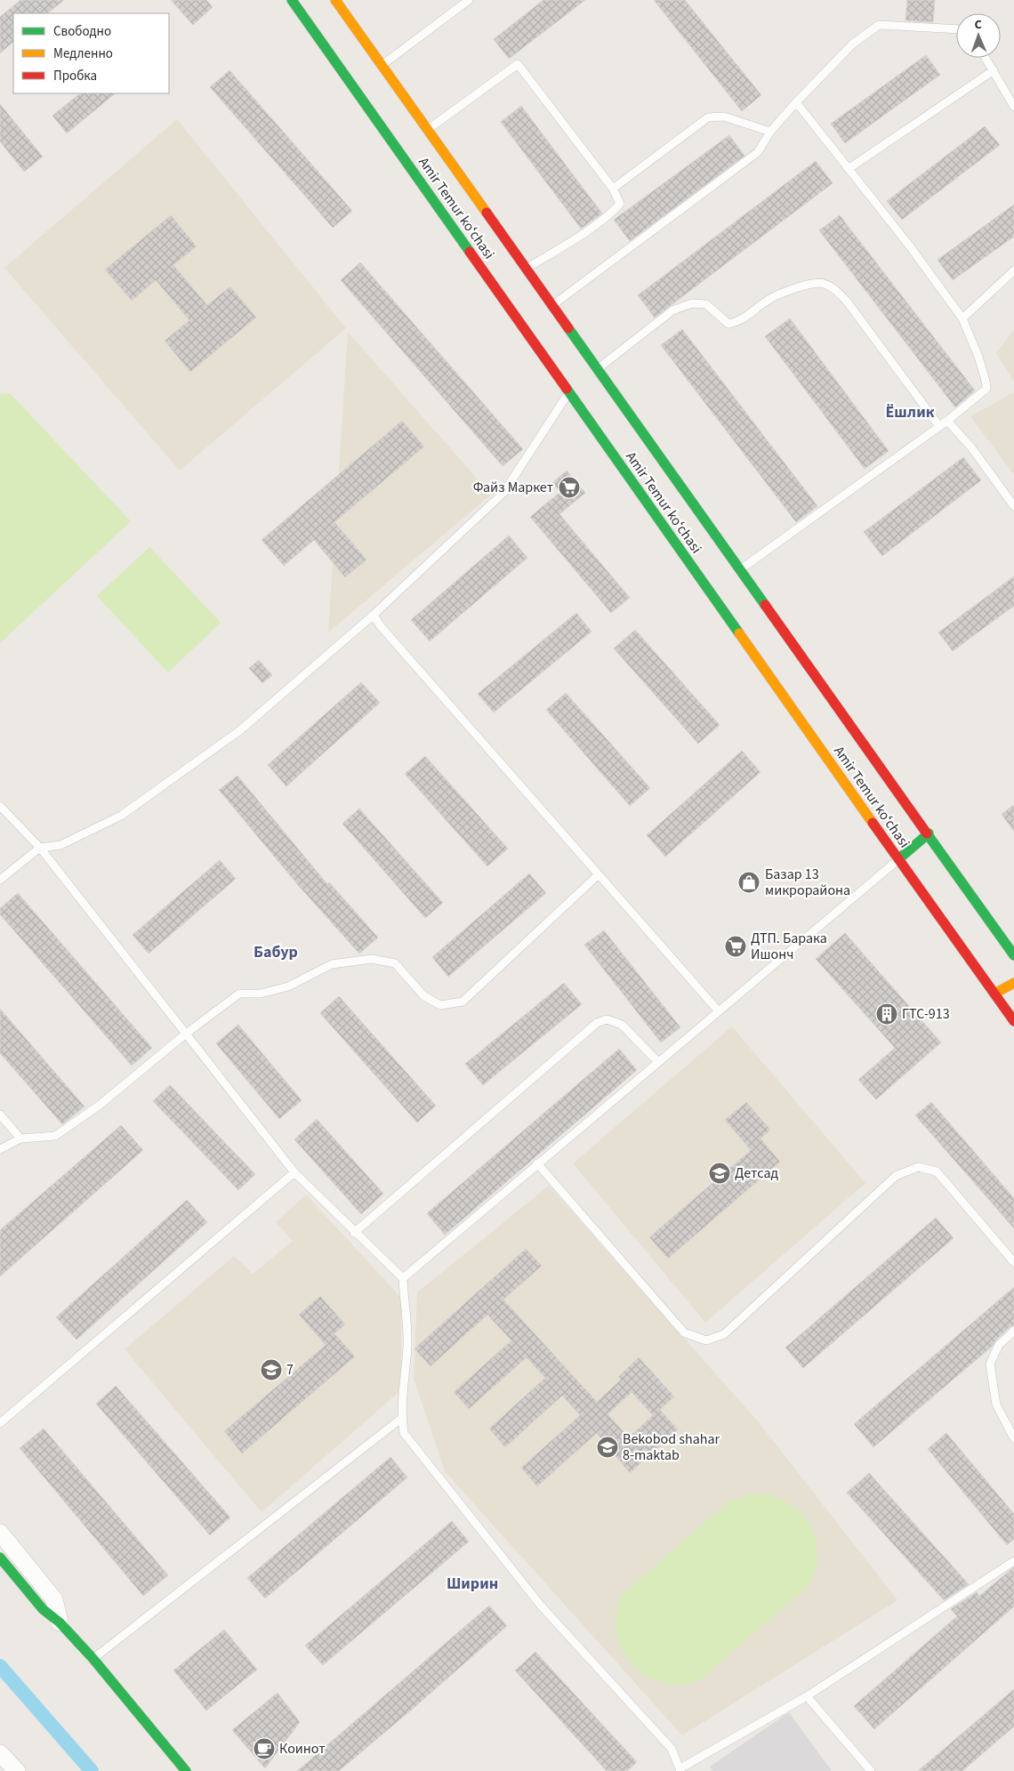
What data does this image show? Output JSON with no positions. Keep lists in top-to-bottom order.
{
  "streets": {
    "street": ["Amir Temur koʻchasi"]
  },
  "districts": ["Ёшлик", "Бабур", "Ширин"],
  "places": {
    "supermarket": ["Файз Маркет", "ДТП. Барака Ишонч"],
    "shop": ["Базар 13 микрорайона"],
    "building": ["ГТС-913"],
    "school or university": ["Детсад", "7", "Bekobod shahar 8-maktab"],
    "cafe": ["Коинот"]
  },
  "legend": ["Свободно", "Медленно", "Пробка"],
  "north": "top"
}
